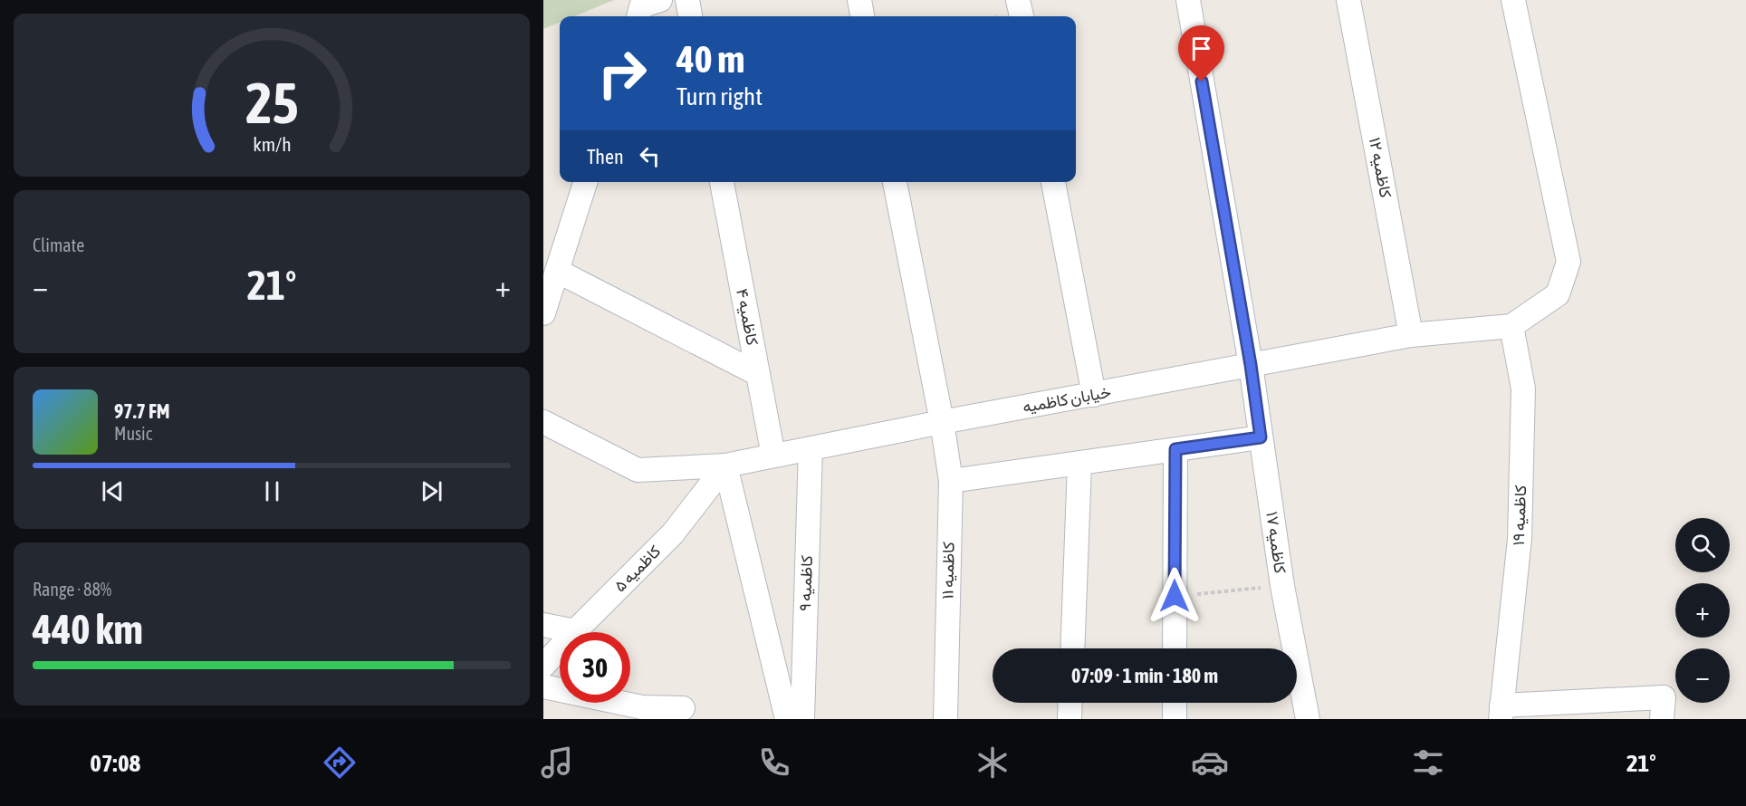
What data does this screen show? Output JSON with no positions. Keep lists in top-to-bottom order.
{
  "streets": {
    "street": [
      "کاظمیه ۱۲",
      "کاظمیه ۴",
      "خیابان کاظمیه",
      "کاظمیه ۱۹",
      "کاظمیه ۱۷",
      "کاظمیه ۵",
      "کاظمیه ۱۱",
      "کاظمیه ۹"
    ]
  },
  "crossings": [
    ["کاظمیه ۱۲", "خیابان کاظمیه"],
    ["کاظمیه ۴", "خیابان کاظمیه"],
    ["خیابان کاظمیه", "کاظمیه ۱۹"],
    ["خیابان کاظمیه", "کاظمیه ۱۷"],
    ["خیابان کاظمیه", "کاظمیه ۵"],
    ["خیابان کاظمیه", "کاظمیه ۱۱"],
    ["خیابان کاظمیه", "کاظمیه ۹"]
  ],
  "page": {
    "turn": ["40 m", "Turn right"],
    "then": "Then",
    "tile": [
      "Climate",
      ["Range · 88%", "440 km"]
    ],
    "heat": ["−", "21°", "+"],
    "song": ["97.7 FM", "Music"],
    "map_buttons": ["+", "−"],
    "limit": "30",
    "trip": "07:09 · 1 min · 180 m",
    "tabs": ["07:08", "21°"],
    "gauge": ["25", "km/h"]
  }
}
